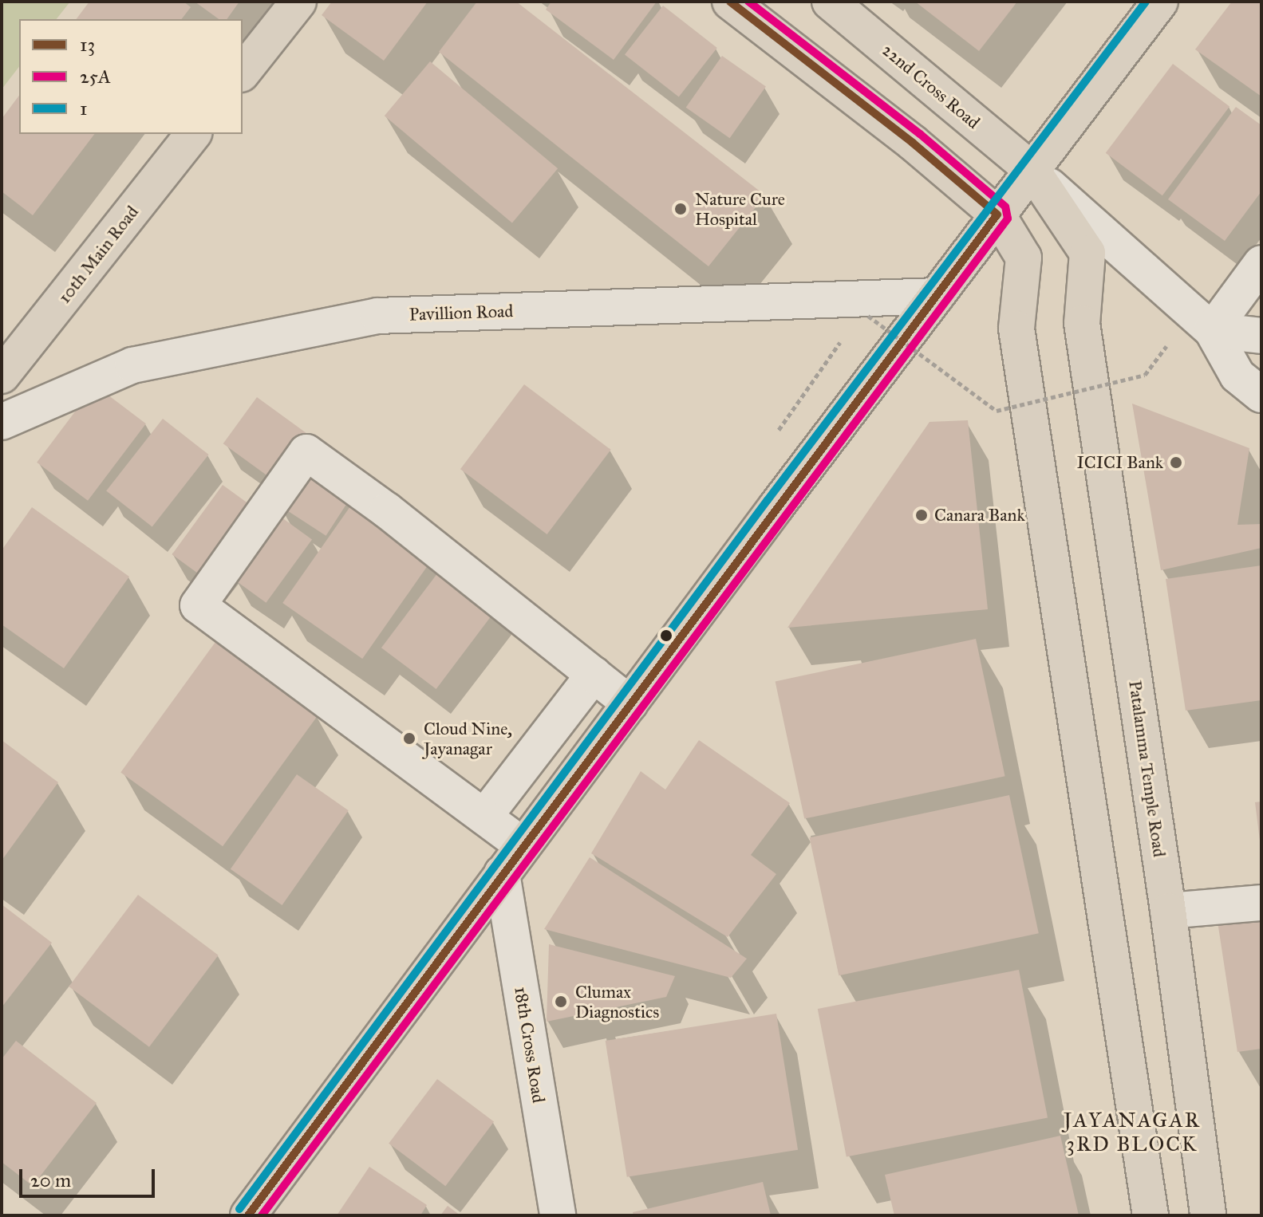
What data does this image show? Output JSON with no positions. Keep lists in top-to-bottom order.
{
  "streets": {
    "main road": ["22nd Cross Road", "10th Main Road", "Patalamma Temple Road"],
    "street": ["Pavillion Road", "18th Cross Road"]
  },
  "crossings": [
    ["22nd Cross Road", "Patalamma Temple Road"]
  ],
  "districts": ["JAYANAGAR 3RD BLOCK"],
  "places": [
    "Nature Cure Hospital",
    "ICICI Bank",
    "Canara Bank",
    "Cloud Nine, Jayanagar",
    "Clumax Diagnostics"
  ],
  "lines": ["transit line 13", "transit line 25A", "transit line 1"],
  "legend": ["13", "25A", "1"],
  "scale_bar": "20 m"
}
